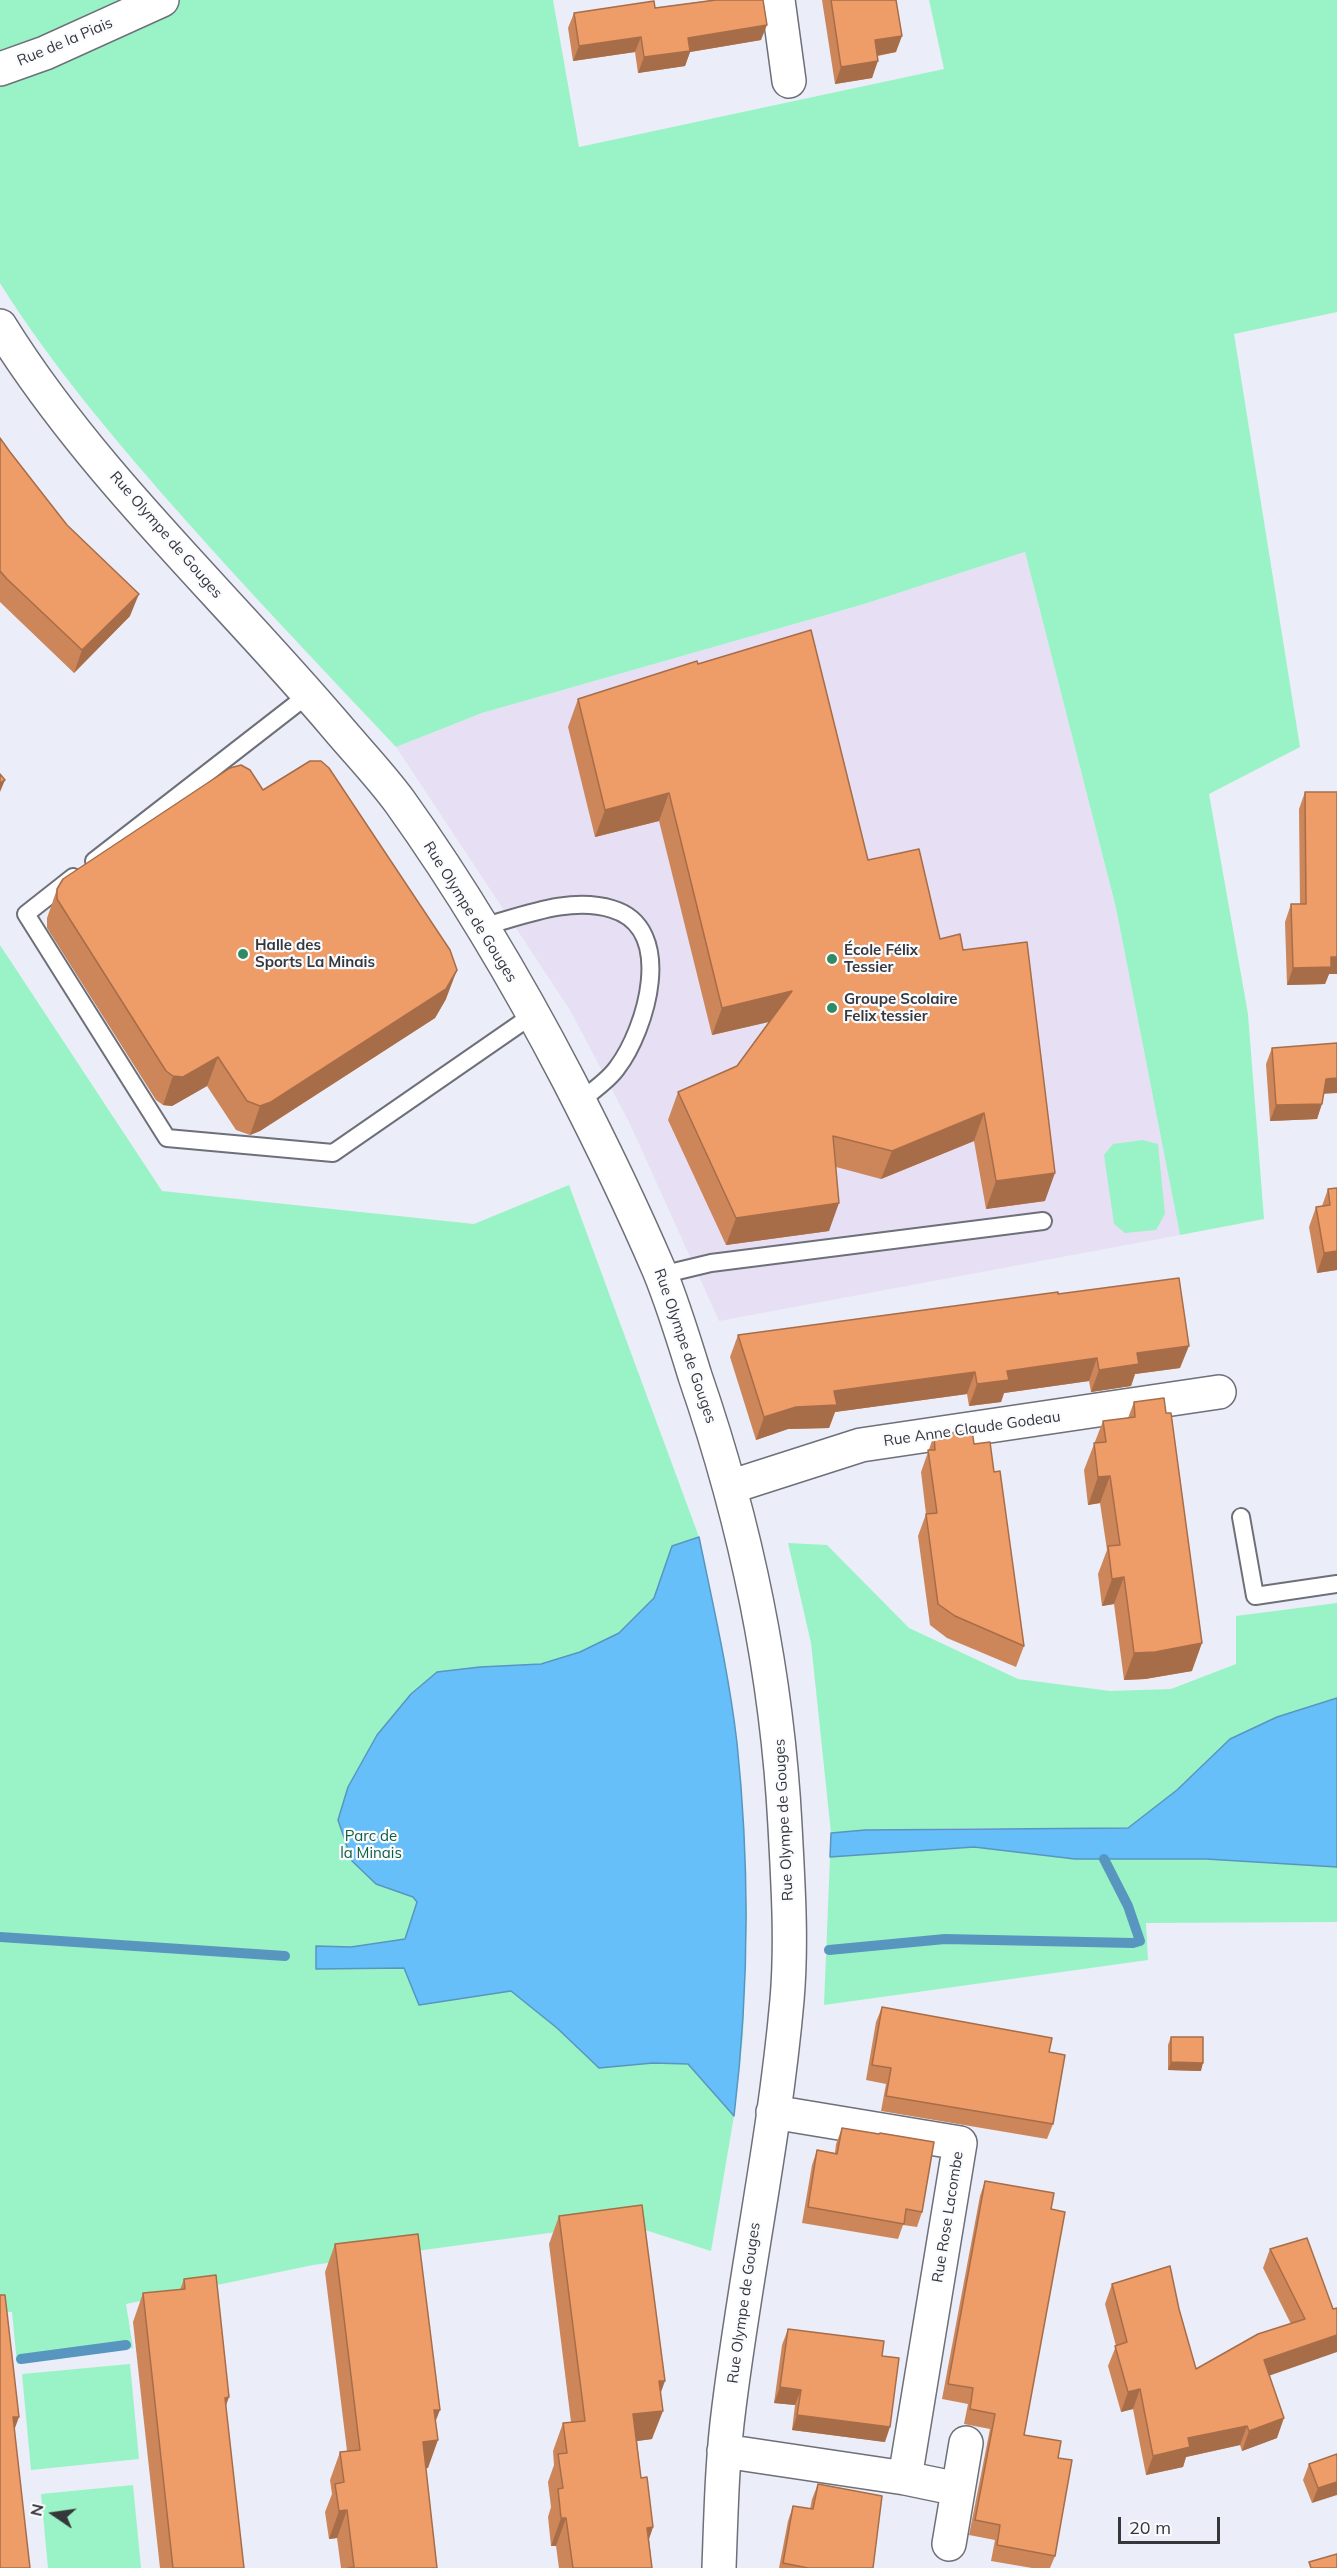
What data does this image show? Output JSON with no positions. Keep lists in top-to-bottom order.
{
  "streets": {
    "street": [
      "Rue de la Piais",
      "Rue Olympe de Gouges",
      "Rue Anne Claude Godeau",
      "Rue Rose Lacombe"
    ]
  },
  "crossings": [
    ["Rue Olympe de Gouges", "Rue Anne Claude Godeau"],
    ["Rue Olympe de Gouges", "Rue Rose Lacombe"]
  ],
  "parks": ["Parc de la Minais"],
  "places": ["Halle des Sports La Minais", "École Félix Tessier", "Groupe Scolaire Felix tessier"],
  "scale_bar": "20 m",
  "north": "left"
}
